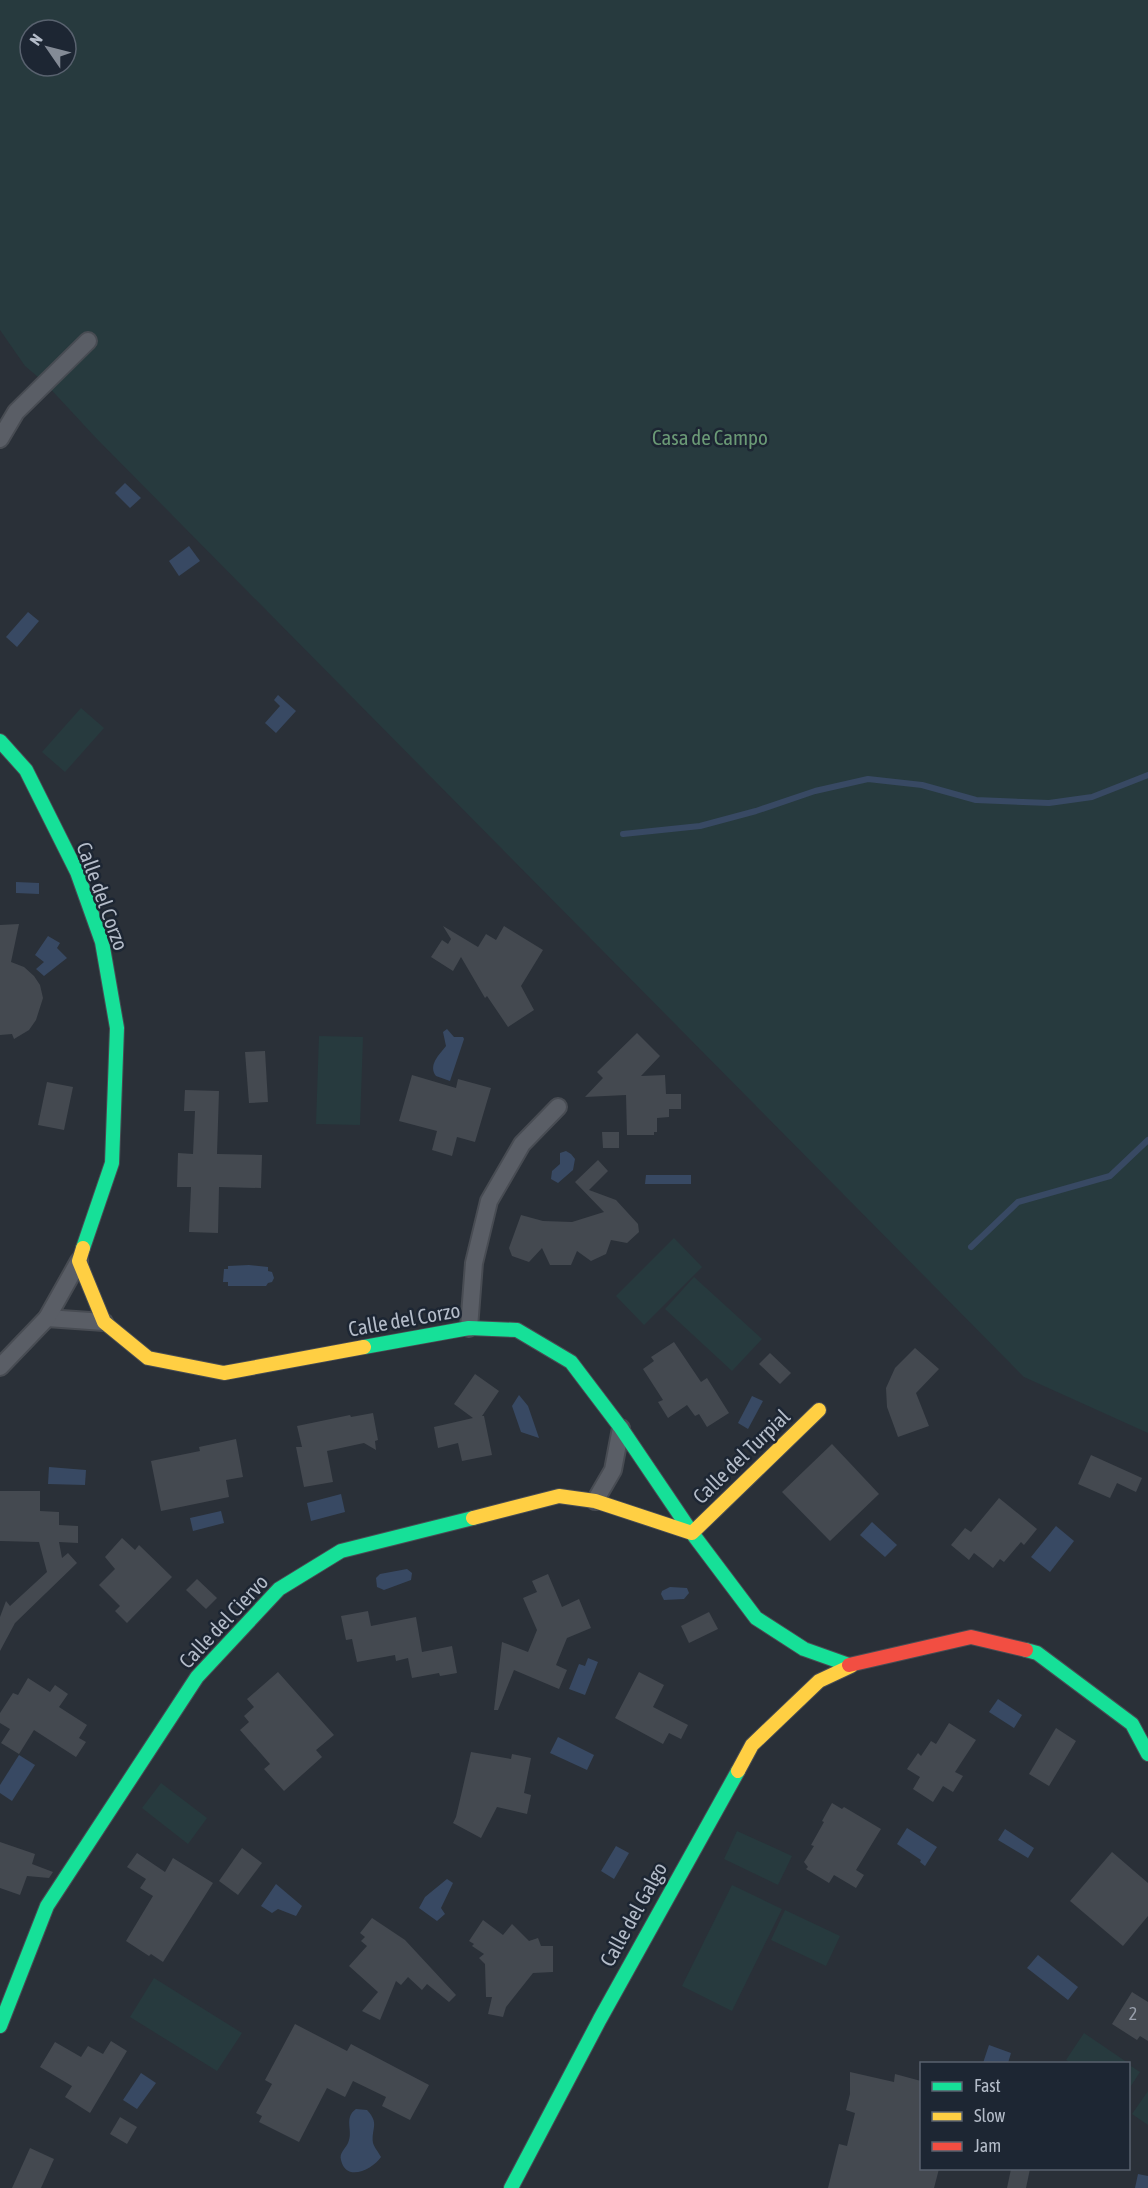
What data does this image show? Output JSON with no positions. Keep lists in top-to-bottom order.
{
  "streets": {
    "street": [
      "Calle del Corzo",
      "Calle del Turpial",
      "Calle del Ciervo",
      "Calle del Galgo"
    ]
  },
  "crossings": [
    ["Calle del Corzo", "Calle del Turpial"],
    ["Calle del Corzo", "Calle del Ciervo"],
    ["Calle del Corzo", "Calle del Galgo"],
    ["Calle del Turpial", "Calle del Ciervo"]
  ],
  "parks": ["Casa de Campo"],
  "house_numbers": ["2"],
  "legend": ["Fast", "Slow", "Jam"],
  "north": "top left"
}
